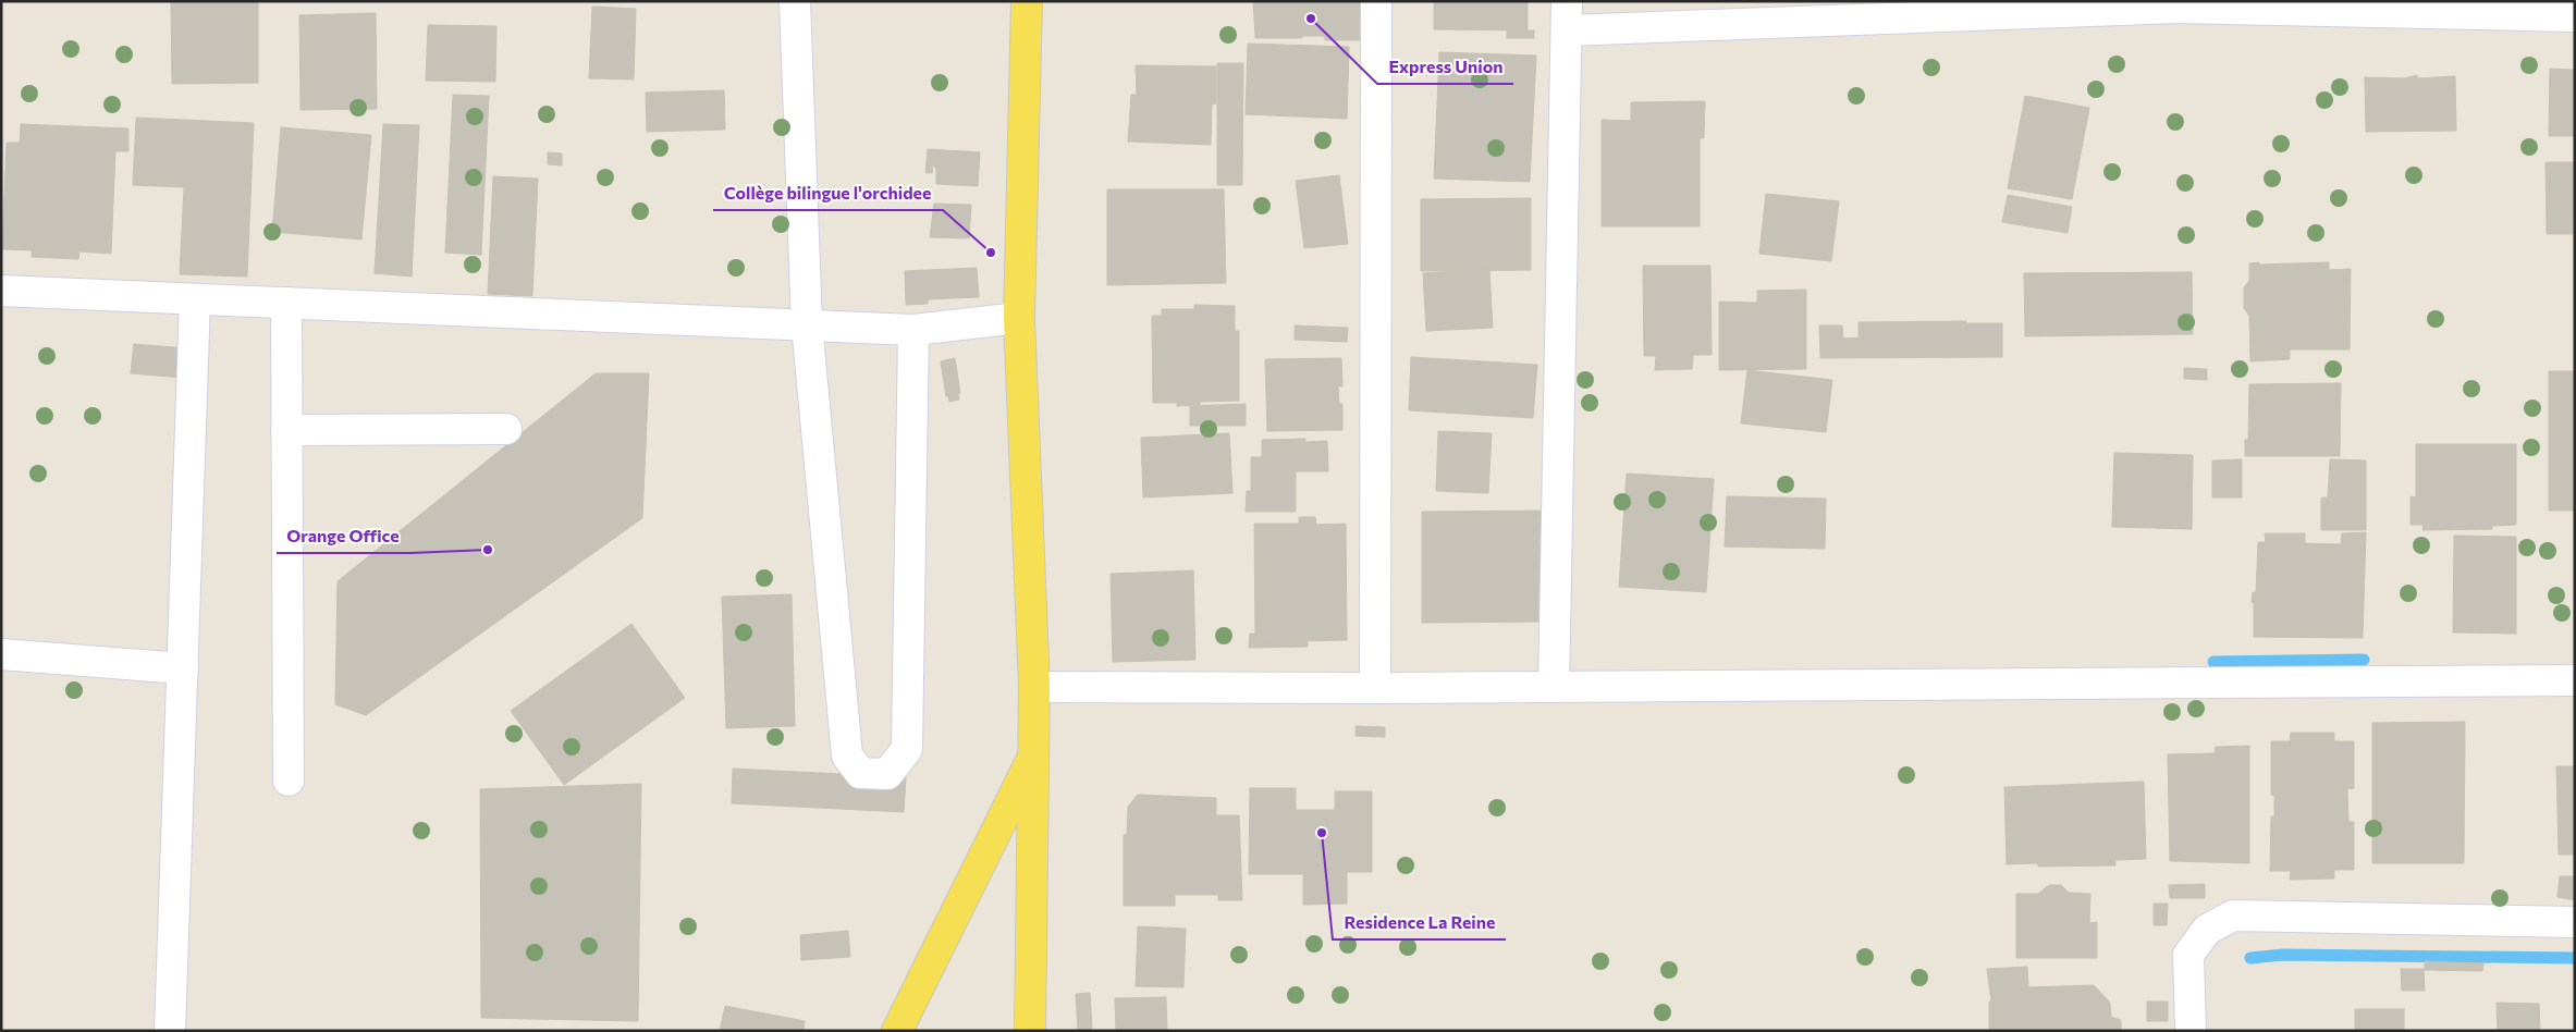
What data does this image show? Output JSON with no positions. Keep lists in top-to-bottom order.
{
  "places": [
    "Express Union",
    "Collège bilingue l'orchidee",
    "Orange Office",
    "Residence La Reine"
  ]
}
